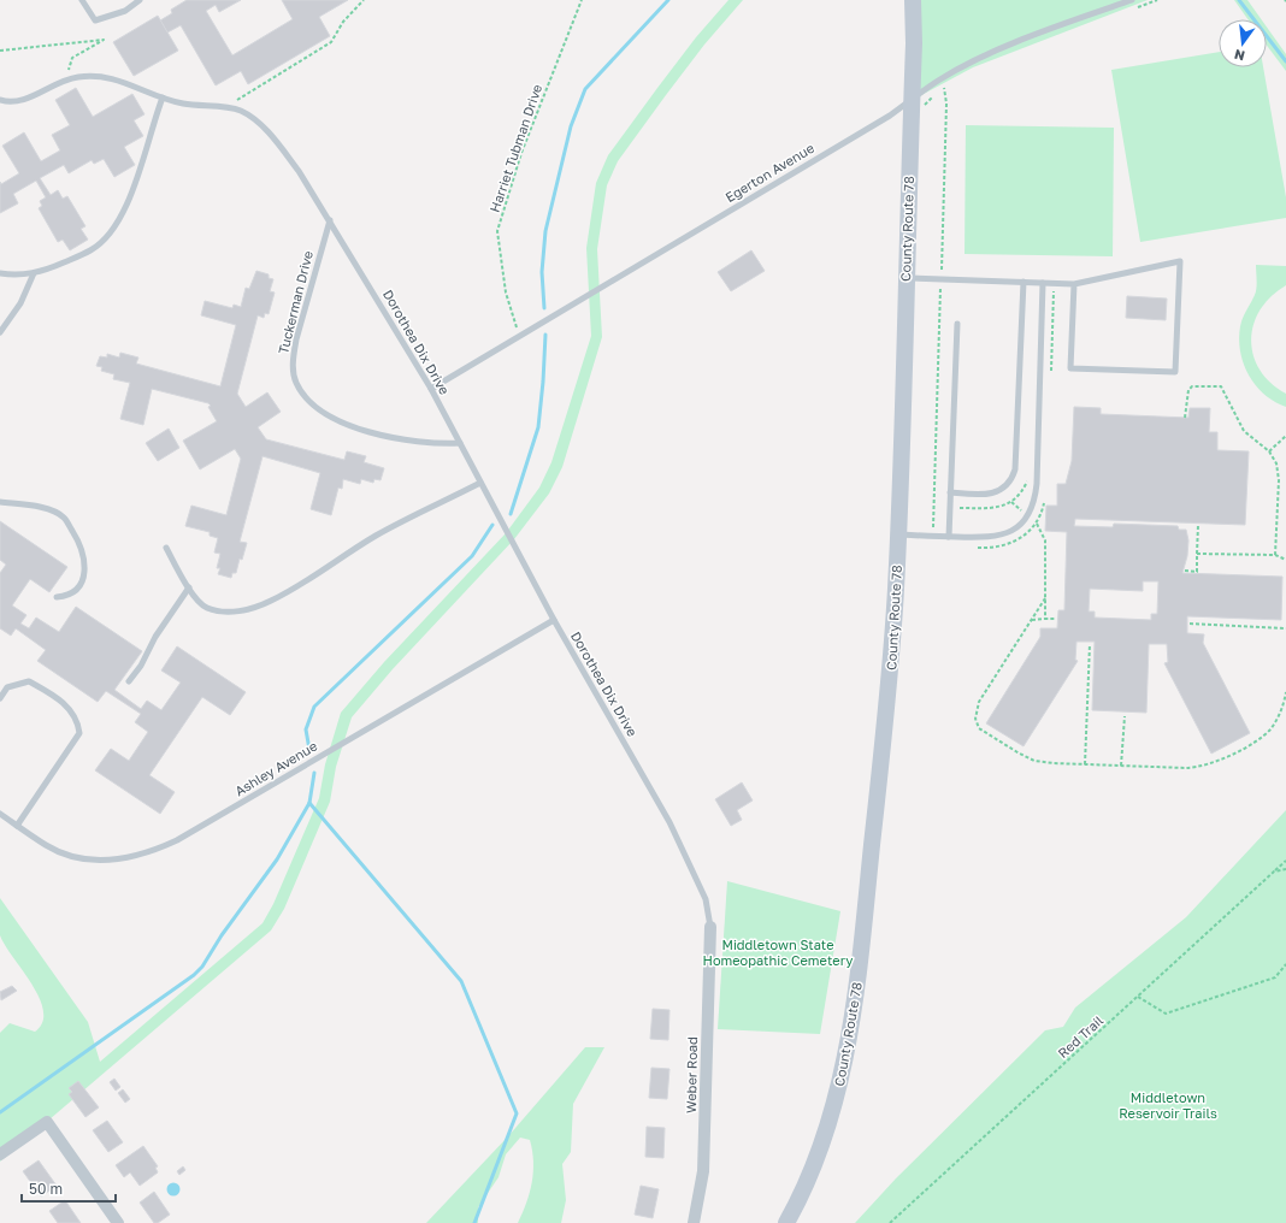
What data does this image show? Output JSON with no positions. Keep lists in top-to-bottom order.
{
  "streets": {
    "street": ["County Route 78", "Weber Road"],
    "lane": [
      "Egerton Avenue",
      "Tuckerman Drive",
      "Dorothea Dix Drive",
      "Ashley Avenue"
    ],
    "path": ["Harriet Tubman Drive", "Red Trail"]
  },
  "crossings": [
    ["Harriet Tubman Drive", "Egerton Avenue"],
    ["Egerton Avenue", "County Route 78"],
    ["Egerton Avenue", "Dorothea Dix Drive"],
    ["Tuckerman Drive", "Dorothea Dix Drive"],
    ["Dorothea Dix Drive", "Ashley Avenue"],
    ["Dorothea Dix Drive", "Weber Road"]
  ],
  "parks": ["Middletown State Homeopathic Cemetery", "Middletown Reservoir Trails"],
  "scale_bar": "50 m",
  "north": "bottom"
}
